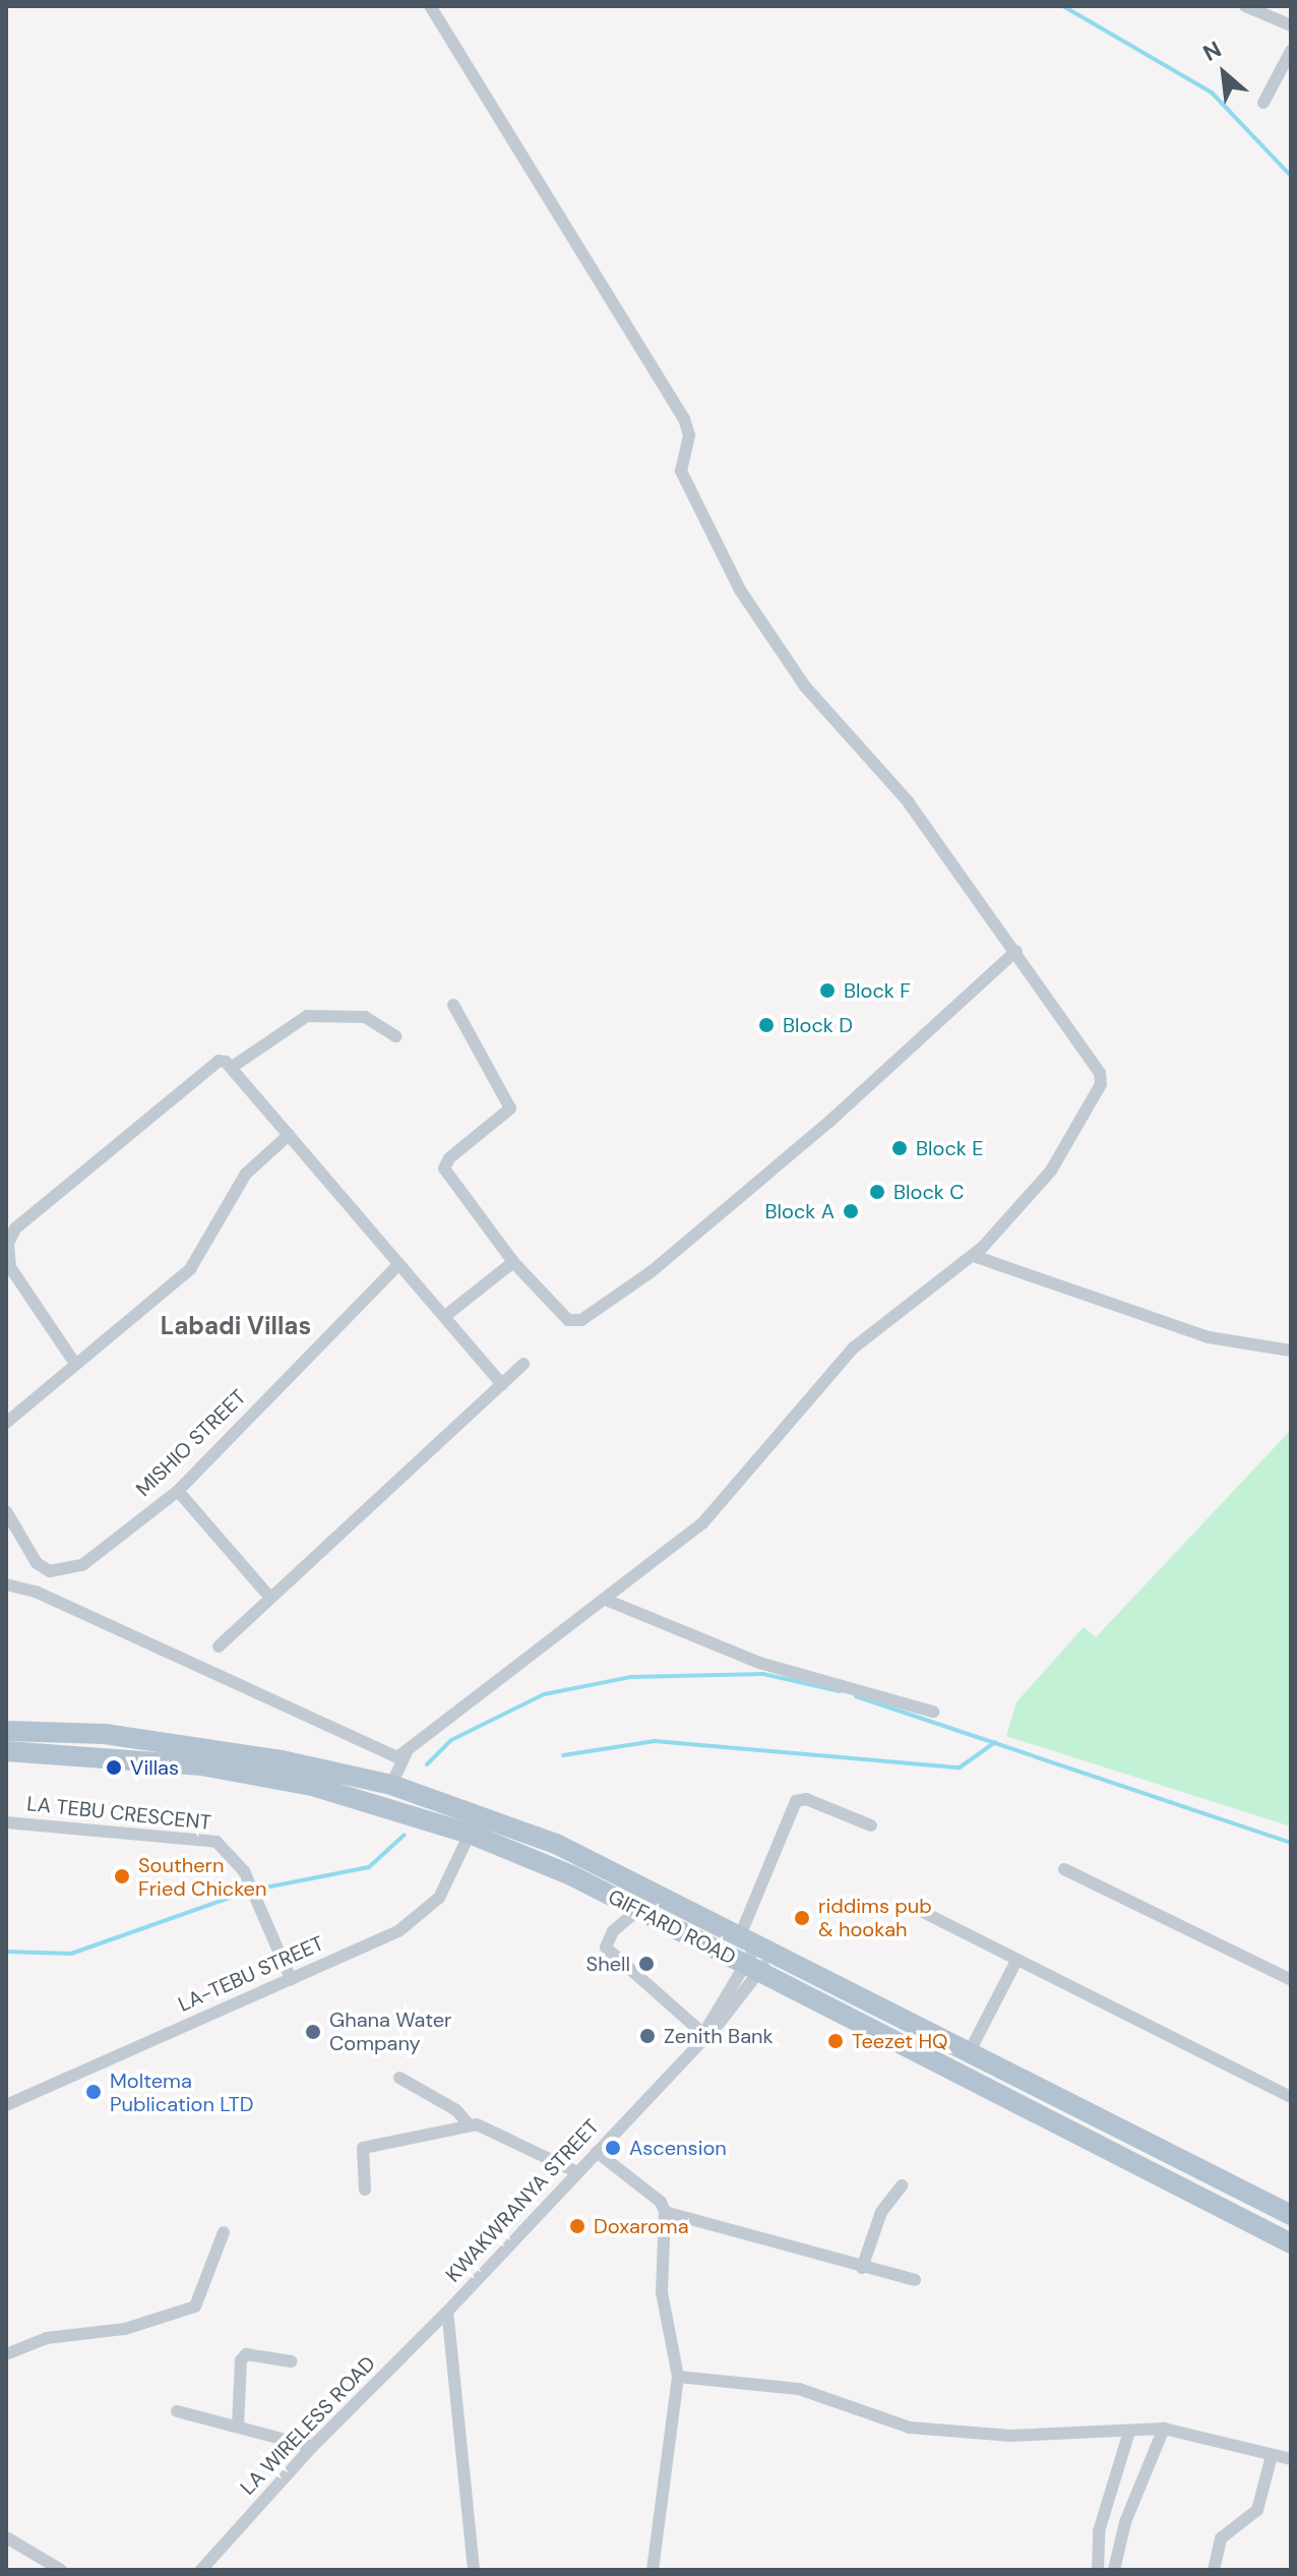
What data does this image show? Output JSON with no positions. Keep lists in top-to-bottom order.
{
  "streets": {
    "main road": ["GIFFARD ROAD"],
    "street": [
      "MISHIO STREET",
      "LA TEBU CRESCENT",
      "LA-TEBU STREET",
      "KWAKWRANYA STREET",
      "LA WIRELESS ROAD"
    ]
  },
  "crossings": [
    ["LA TEBU CRESCENT", "LA-TEBU STREET"],
    ["GIFFARD ROAD", "LA-TEBU STREET"],
    ["GIFFARD ROAD", "KWAKWRANYA STREET"],
    ["KWAKWRANYA STREET", "LA WIRELESS ROAD"]
  ],
  "districts": ["Labadi Villas"],
  "places": [
    "Block F",
    "Block D",
    "Block E",
    "Block C",
    "Block A",
    "Villas",
    "Southern Fried Chicken",
    "riddims pub & hookah",
    "Shell",
    "Ghana Water Company",
    "Zenith Bank",
    "Teezet HQ",
    "Moltema Publication LTD",
    "Ascension",
    "Doxaroma"
  ],
  "north": "top left"
}
